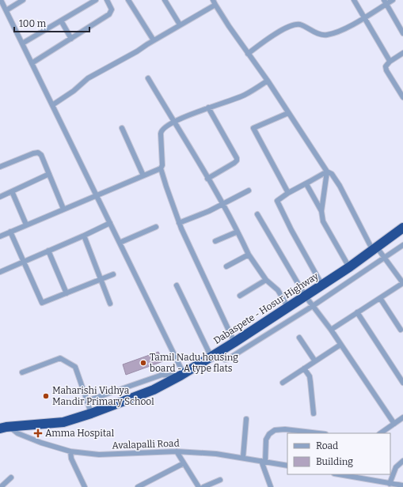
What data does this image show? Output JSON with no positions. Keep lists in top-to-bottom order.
{
  "streets": {
    "highway": ["Dabaspete - Hosur Highway"],
    "street": ["Avalapalli Road"]
  },
  "crossings": [
    ["Dabaspete - Hosur Highway", "Avalapalli Road"]
  ],
  "places": {
    "other": ["Tamil Nadu housing board - A type flats", "Maharishi Vidhya Mandir Primary School"],
    "health": ["Amma Hospital"]
  },
  "legend": ["Road", "Building"],
  "scale_bar": "100 m"
}
